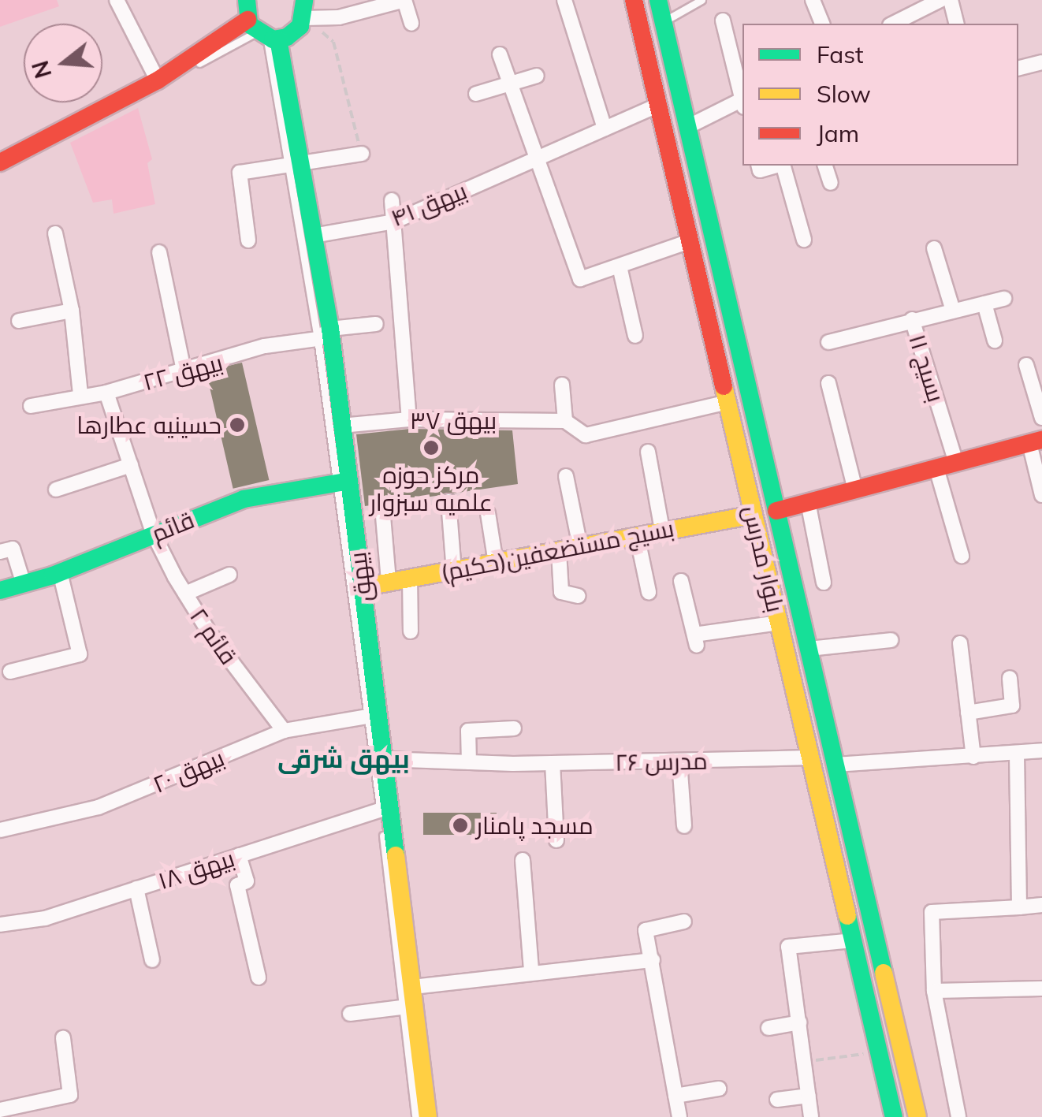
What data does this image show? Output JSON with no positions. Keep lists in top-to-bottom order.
{
  "streets": {
    "main road": [
      "قائم",
      "بسیج مستضعفین(حکیم)",
      "بلوار مدرس",
      "بیهق"
    ],
    "street": [
      "بیهق ۴۱",
      "بسیج ۱۱",
      "بیهق ۲۲",
      "بیهق ۳۷",
      "قائم ۲",
      "مدرس ۲۶",
      "بیهق ۲۰",
      "بیهق ۱۸"
    ]
  },
  "crossings": [
    ["بیهق ۴۱", "بلوار مدرس"],
    ["بیهق ۴۱", "بیهق"],
    ["بیهق ۲۲", "بیهق"],
    ["بیهق ۲۲", "قائم ۲"],
    ["بیهق ۳۷", "بلوار مدرس"],
    ["بیهق ۳۷", "بیهق"],
    ["قائم", "بیهق"],
    ["قائم", "قائم ۲"],
    ["بسیج مستضعفین(حکیم)", "بلوار مدرس"],
    ["بسیج مستضعفین(حکیم)", "بیهق"],
    ["بلوار مدرس", "مدرس ۲۶"],
    ["بیهق", "مدرس ۲۶"],
    ["بیهق", "بیهق ۲۰"],
    ["بیهق", "بیهق ۱۸"],
    ["قائم ۲", "بیهق ۲۰"]
  ],
  "districts": ["بیهق شرقی"],
  "places": ["حسینیه عطارها", "مرکز حوزه علمیه سبزوار", "مسجد پامنار"],
  "legend": ["Fast", "Slow", "Jam"],
  "north": "left"
}
